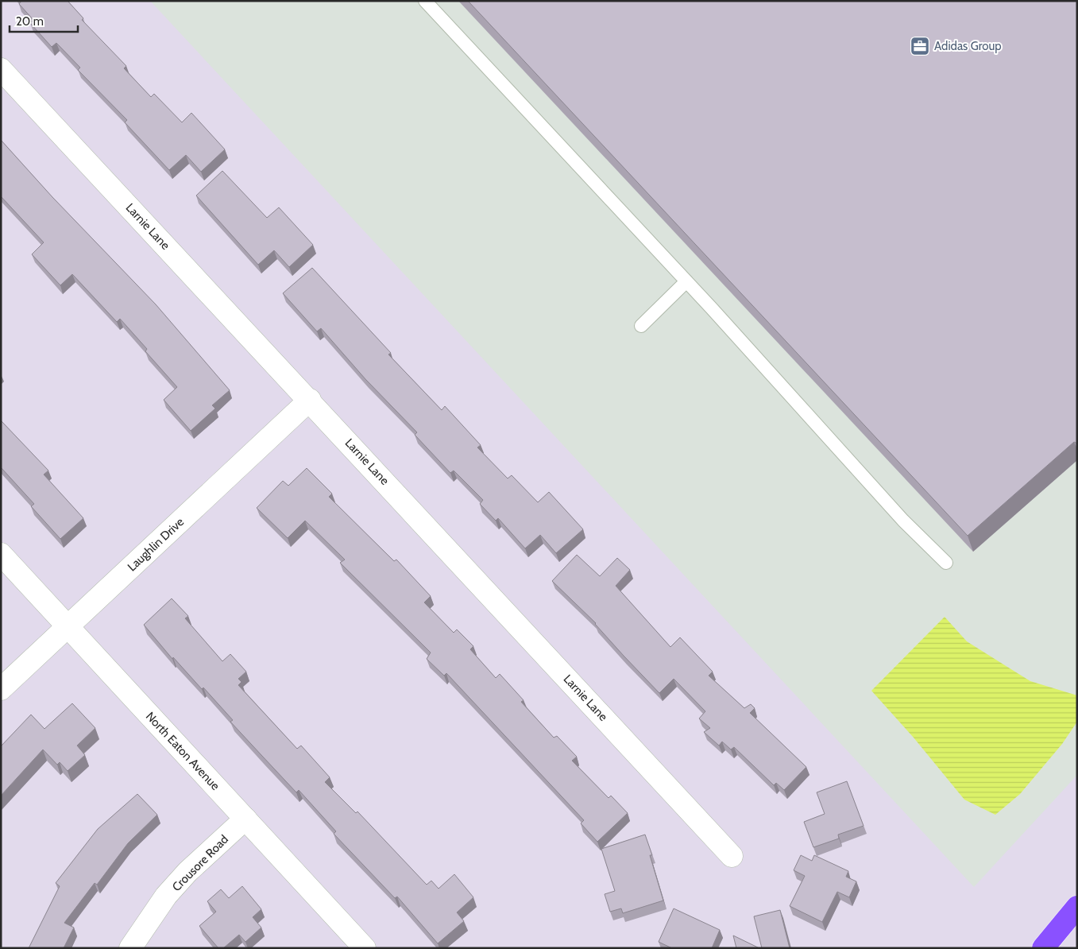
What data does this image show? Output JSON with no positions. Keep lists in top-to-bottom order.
{
  "streets": {
    "street": [
      "Larnie Lane",
      "Laughlin Drive",
      "North Eaton Avenue",
      "Crousore Road"
    ]
  },
  "crossings": [
    ["Larnie Lane", "Laughlin Drive"],
    ["Laughlin Drive", "North Eaton Avenue"],
    ["North Eaton Avenue", "Crousore Road"]
  ],
  "places": {
    "office": ["Adidas Group"]
  },
  "scale_bar": "20 m"
}
